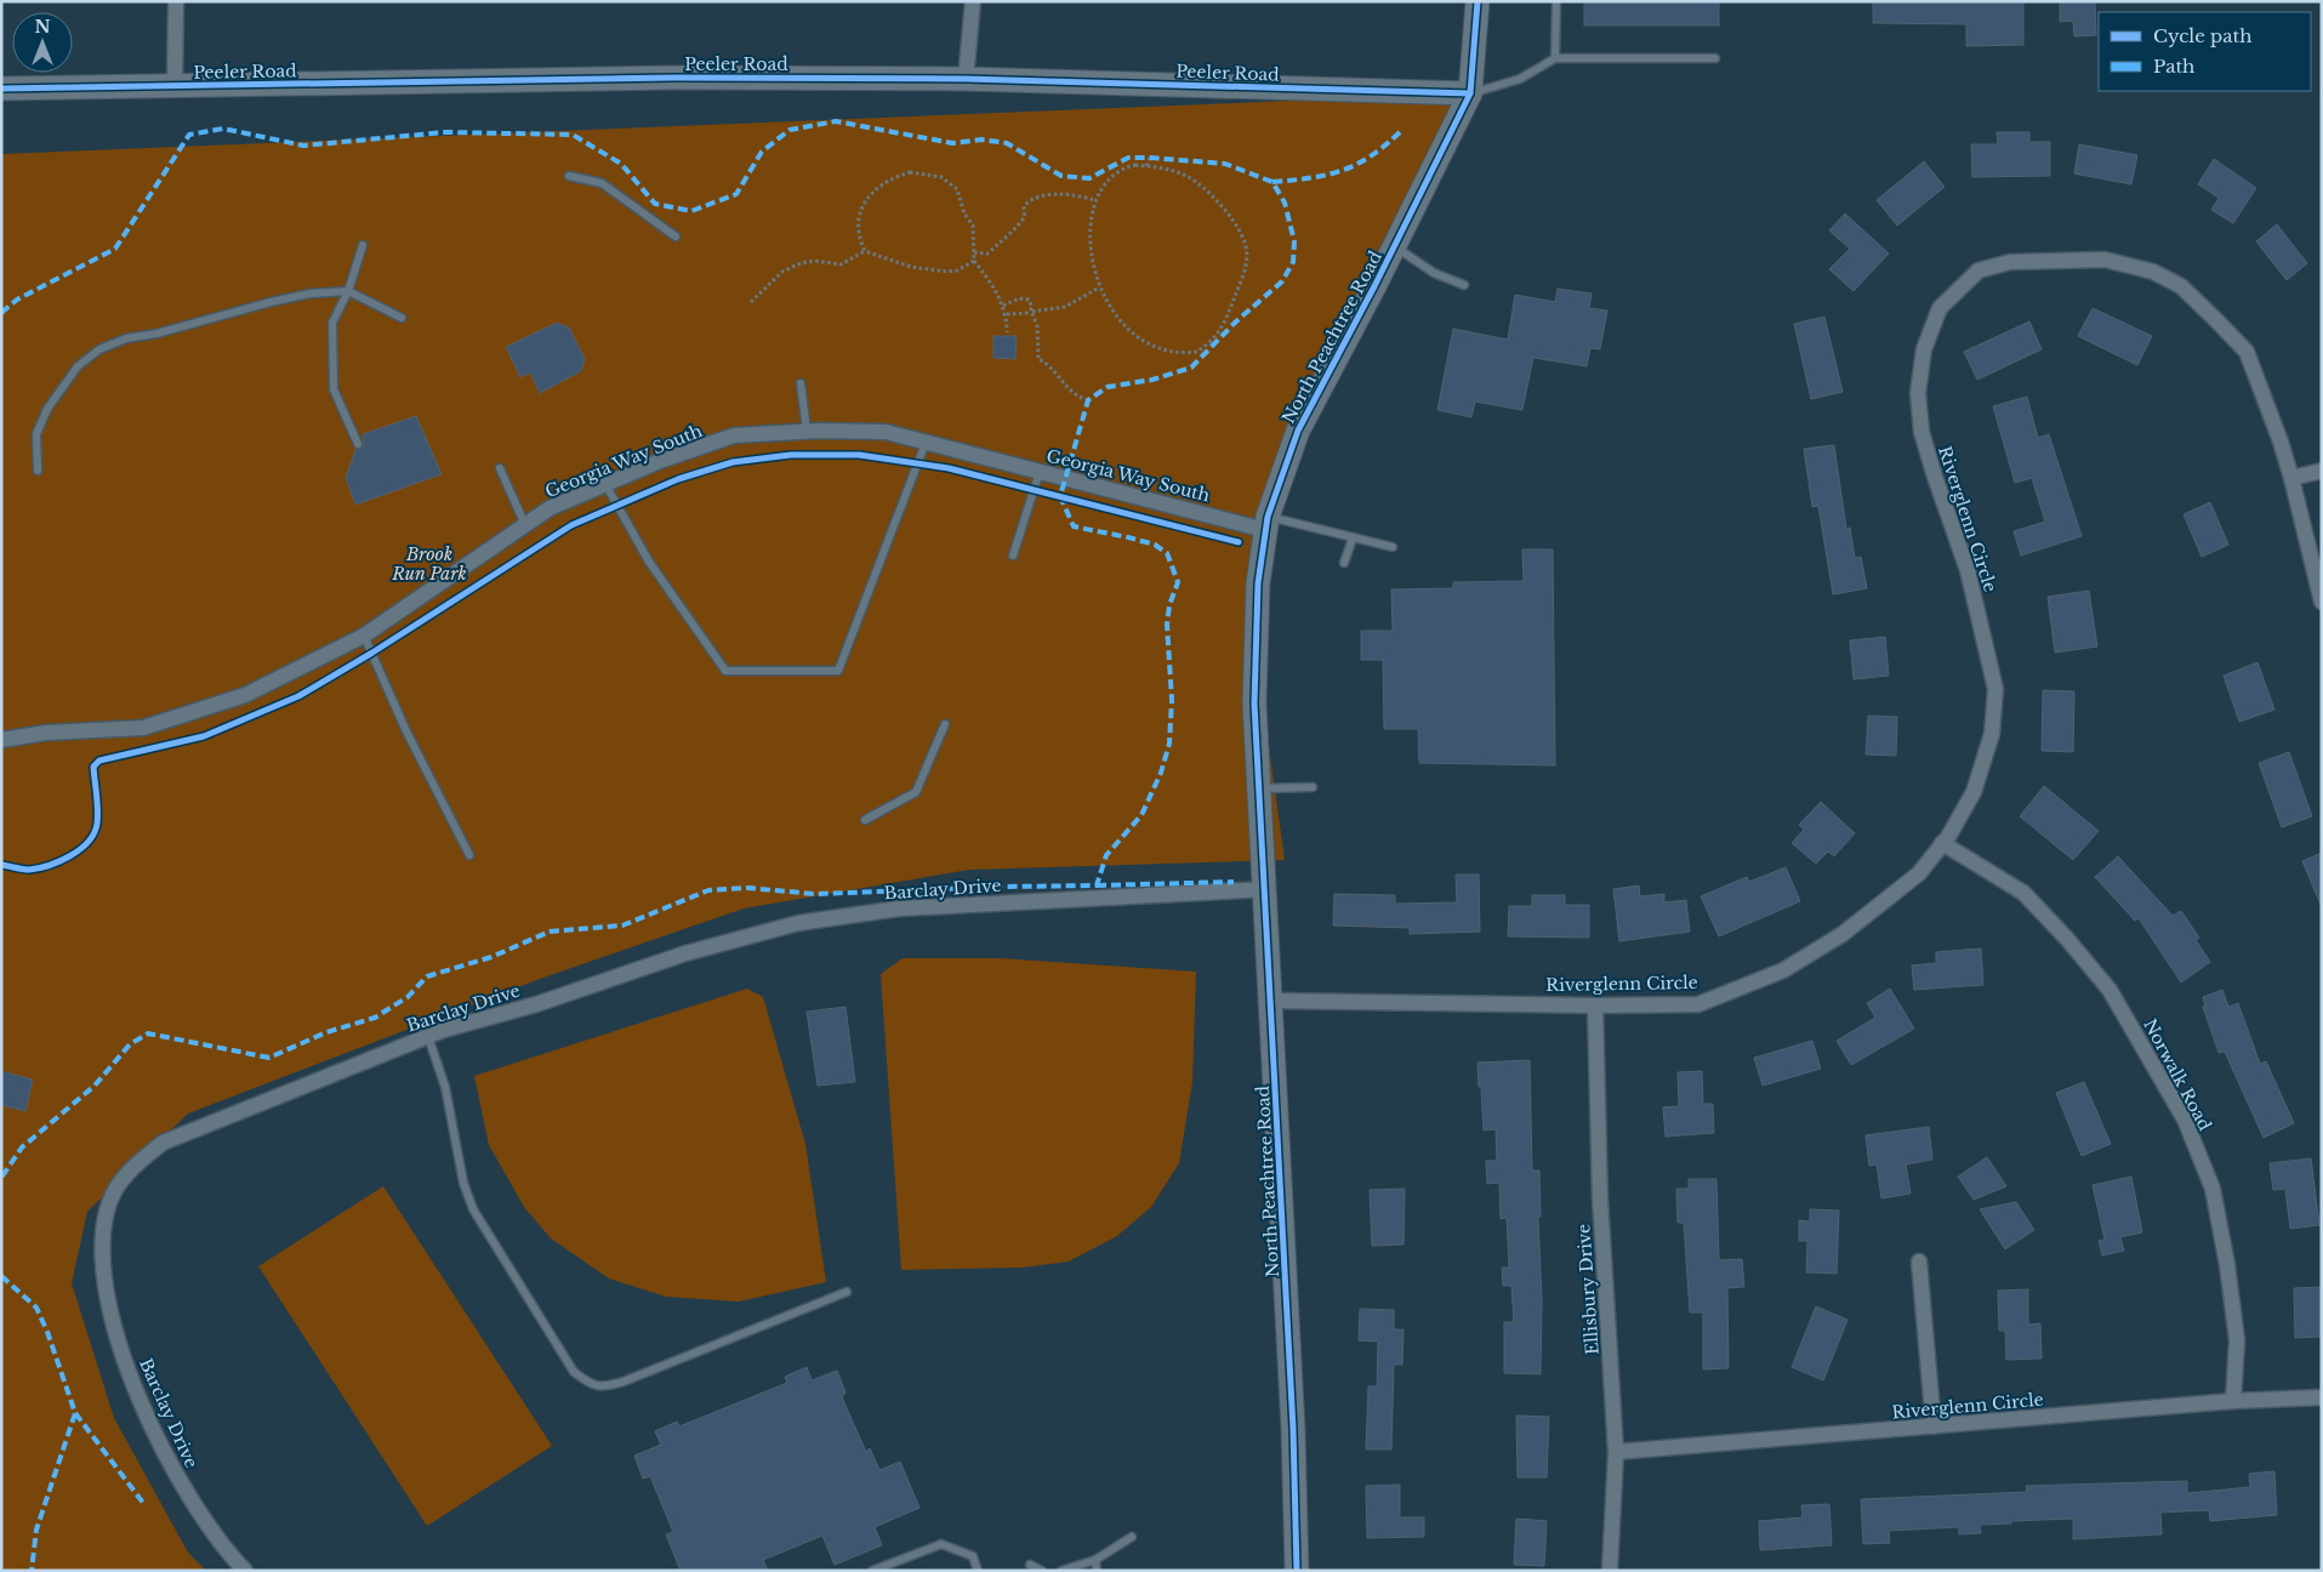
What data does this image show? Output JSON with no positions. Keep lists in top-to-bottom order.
{
  "streets": {
    "street": [
      "Peeler Road",
      "North Peachtree Road",
      "Georgia Way South",
      "Riverglenn Circle",
      "Barclay Drive",
      "Norwalk Road",
      "Ellisbury Drive"
    ]
  },
  "crossings": [
    ["Peeler Road", "North Peachtree Road"],
    ["North Peachtree Road", "Georgia Way South"],
    ["North Peachtree Road", "Riverglenn Circle"],
    ["North Peachtree Road", "Barclay Drive"],
    ["Riverglenn Circle", "Norwalk Road"],
    ["Riverglenn Circle", "Ellisbury Drive"]
  ],
  "parks": ["Brook Run Park"],
  "legend": ["Cycle path", "Path"],
  "north": "top"
}
